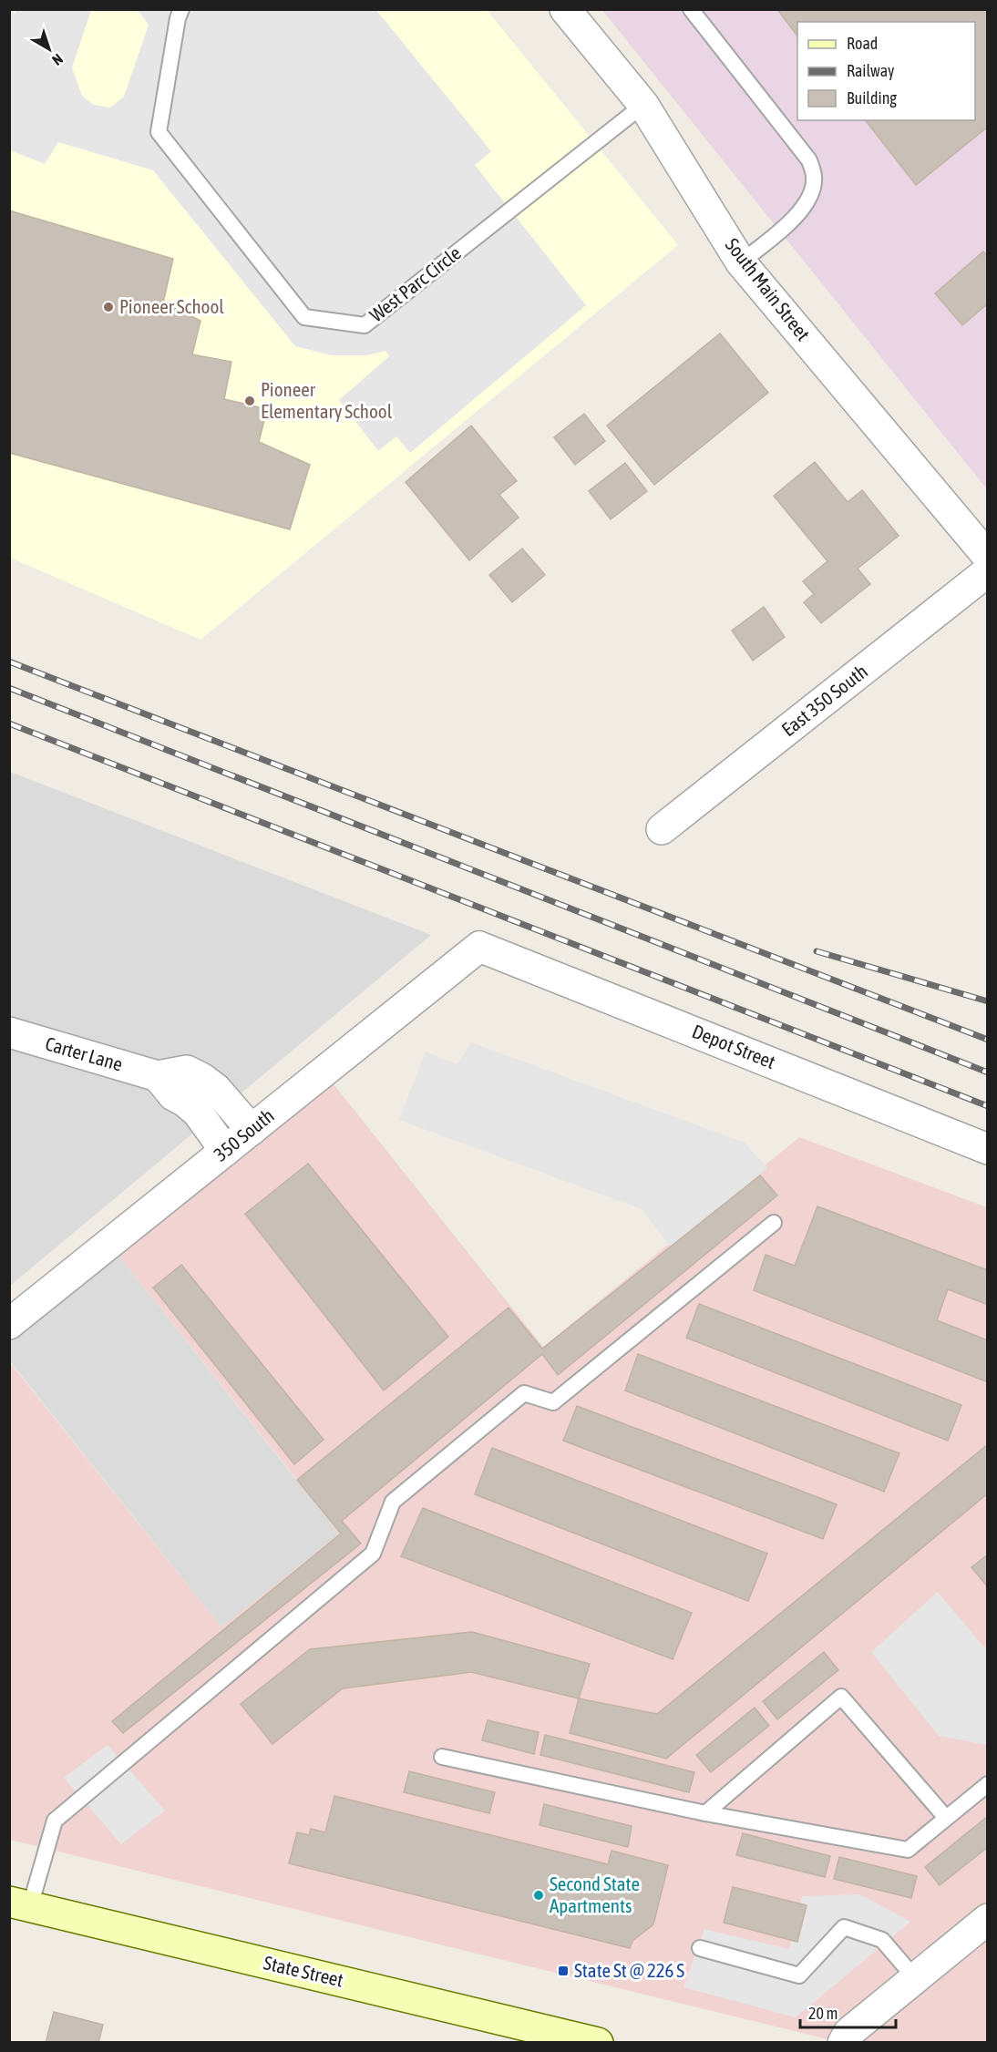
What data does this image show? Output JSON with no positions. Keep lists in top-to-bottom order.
{
  "streets": {
    "main road": ["State Street"],
    "street": [
      "South Main Street",
      "East 350 South",
      "Depot Street",
      "Carter Lane",
      "350 South"
    ],
    "lane": ["West Parc Circle"]
  },
  "crossings": [
    ["West Parc Circle", "South Main Street"],
    ["Depot Street", "350 South"],
    ["Carter Lane", "350 South"]
  ],
  "places": {
    "other": ["Pioneer School", "Pioneer Elementary School", "Second State Apartments"],
    "transit": ["State St @ 226 S"]
  },
  "legend": ["Road", "Railway", "Building"],
  "scale_bar": "20 m",
  "north": "bottom right"
}
